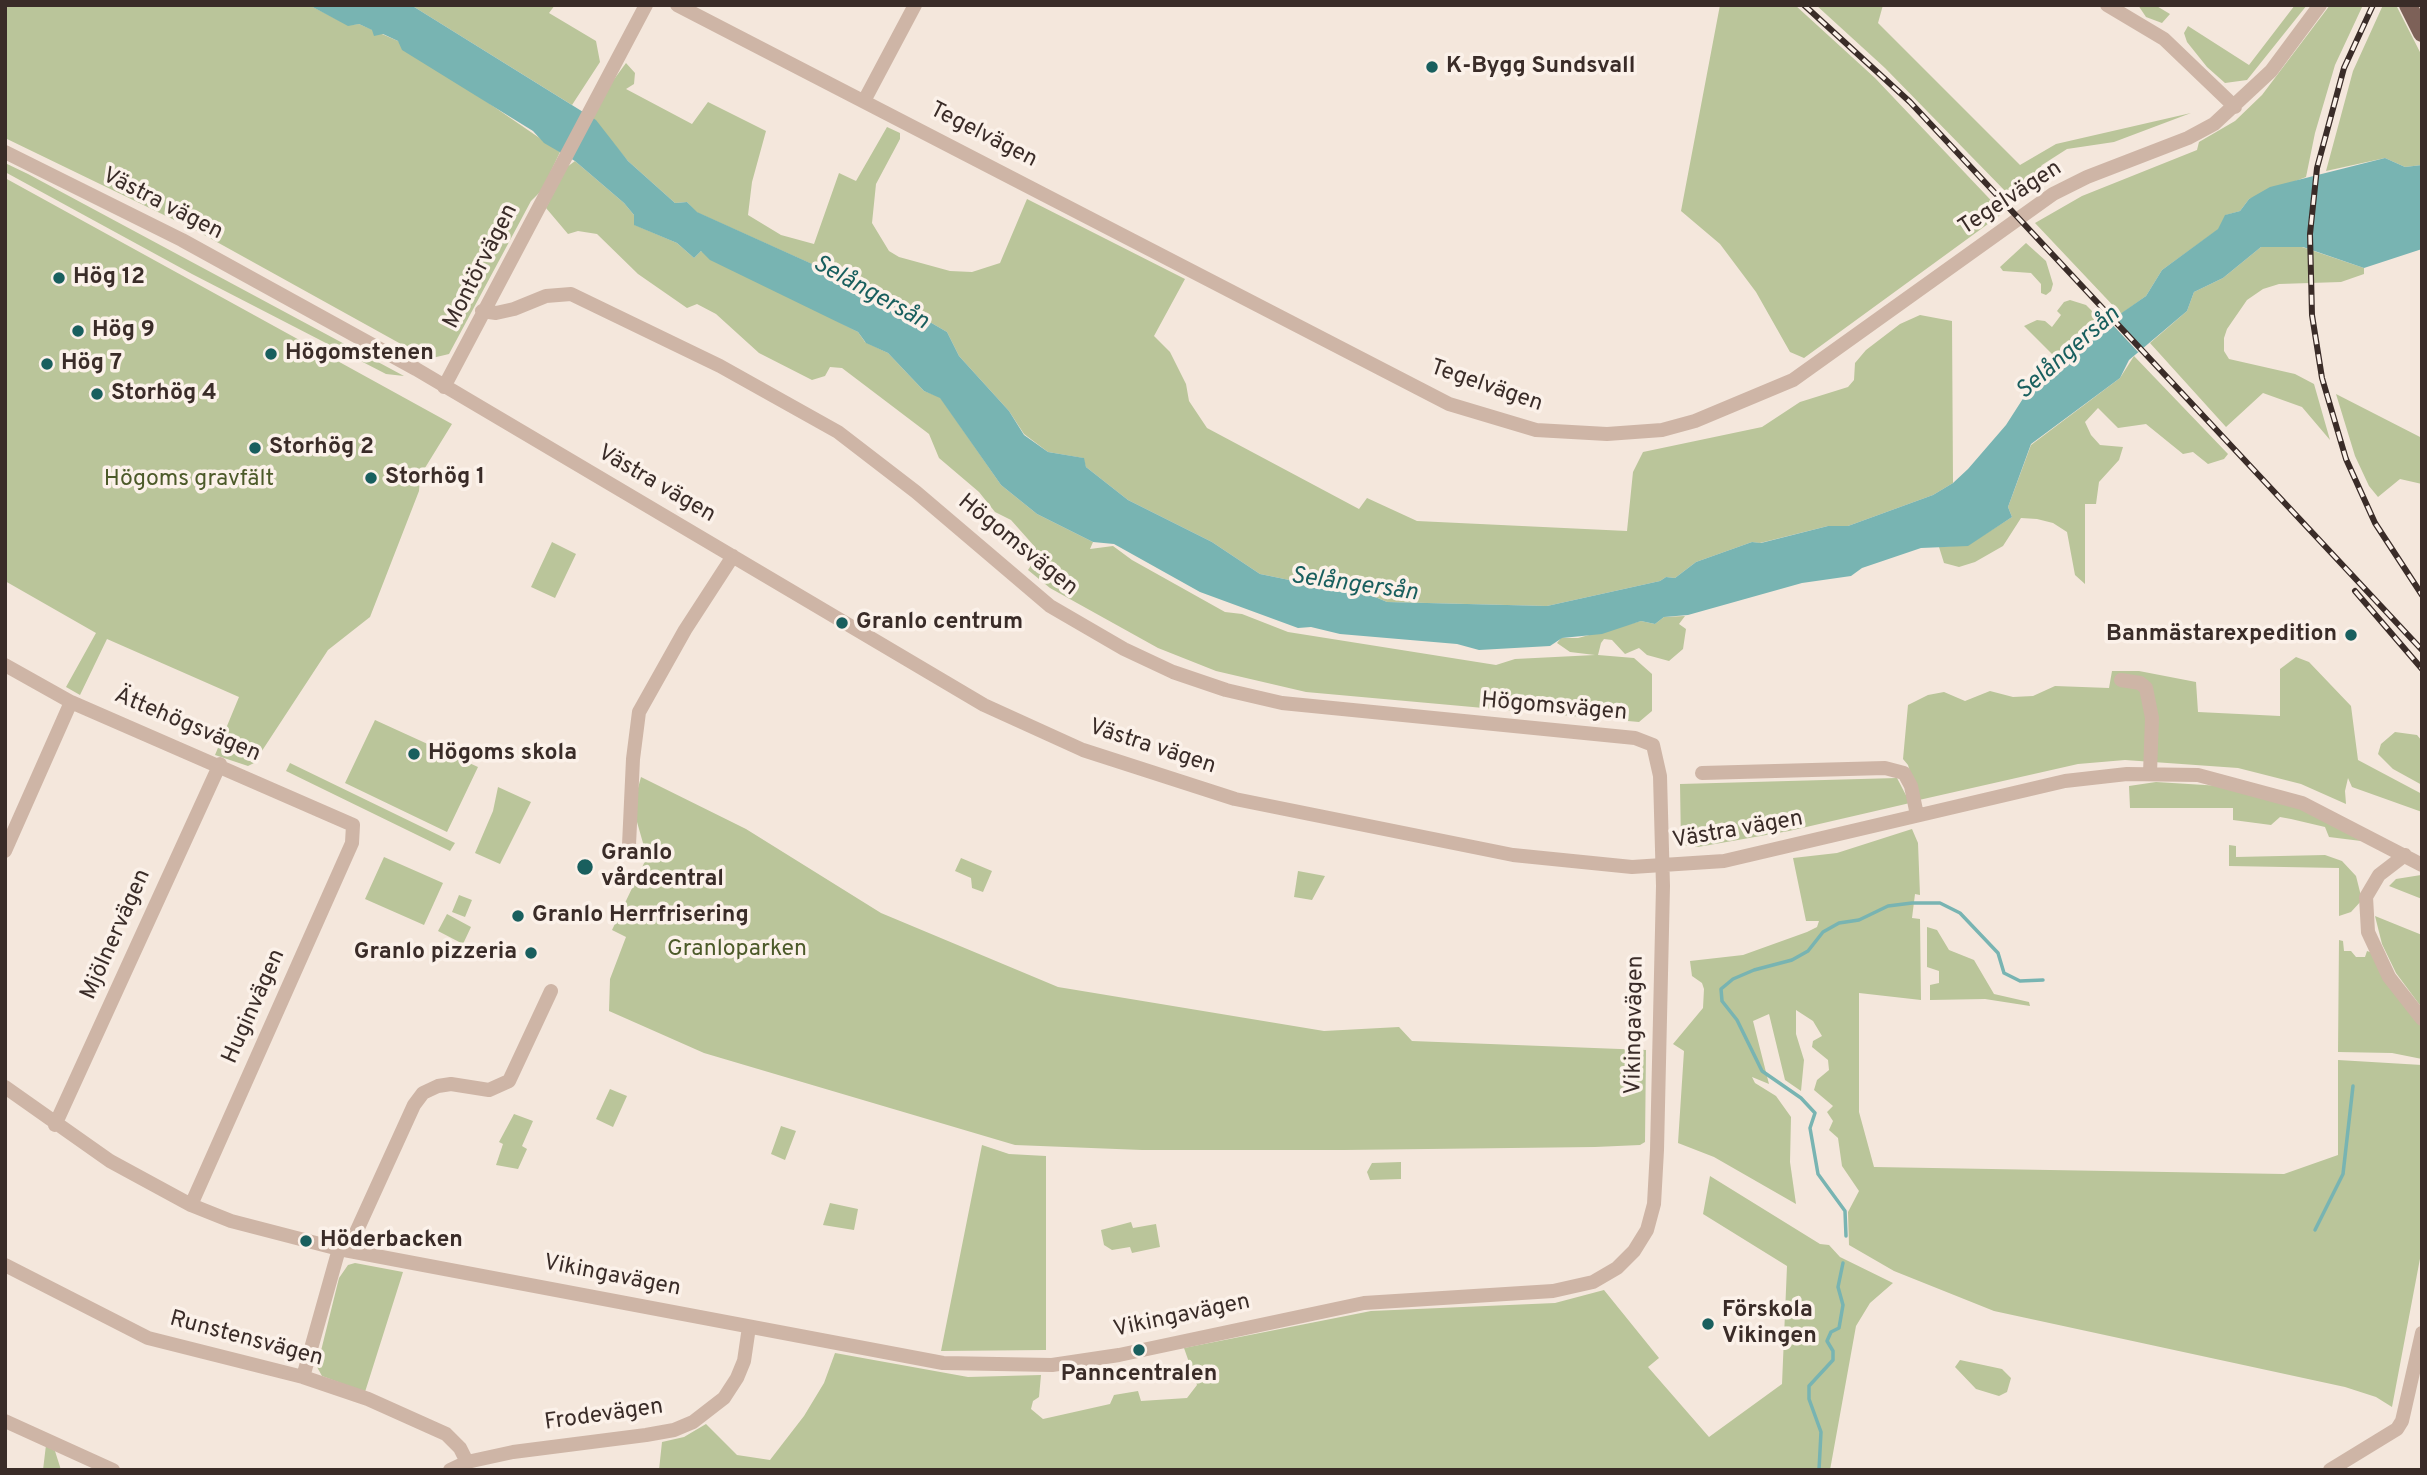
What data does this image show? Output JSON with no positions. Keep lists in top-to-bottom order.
{
  "streets": {
    "street": [
      "Tegelvägen",
      "Västra vägen",
      "Montörvägen",
      "Högomsvägen",
      "Ättehögsvägen",
      "Mjölnervägen",
      "Huginvägen",
      "Vikingavägen",
      "Runstensvägen",
      "Frodevägen"
    ]
  },
  "crossings": [
    ["Västra vägen", "Montörvägen"],
    ["Västra vägen", "Högomsvägen"],
    ["Västra vägen", "Vikingavägen"],
    ["Montörvägen", "Högomsvägen"],
    ["Högomsvägen", "Vikingavägen"],
    ["Ättehögsvägen", "Mjölnervägen"],
    ["Ättehögsvägen", "Huginvägen"],
    ["Mjölnervägen", "Vikingavägen"],
    ["Huginvägen", "Vikingavägen"],
    ["Vikingavägen", "Frodevägen"],
    ["Runstensvägen", "Frodevägen"]
  ],
  "water": ["Selångersån"],
  "parks": ["Högoms gravfält", "Granloparken"],
  "places": [
    "K-Bygg Sundsvall",
    "Hög 12",
    "Hög 9",
    "Högomstenen",
    "Hög 7",
    "Storhög 4",
    "Storhög 2",
    "Storhög 1",
    "Granlo centrum",
    "Banmästarexpedition",
    "Högoms skola",
    "Granlo vårdcentral",
    "Granlo Herrfrisering",
    "Granlo pizzeria",
    "Höderbacken",
    "Förskola Vikingen",
    "Panncentralen"
  ]
}
